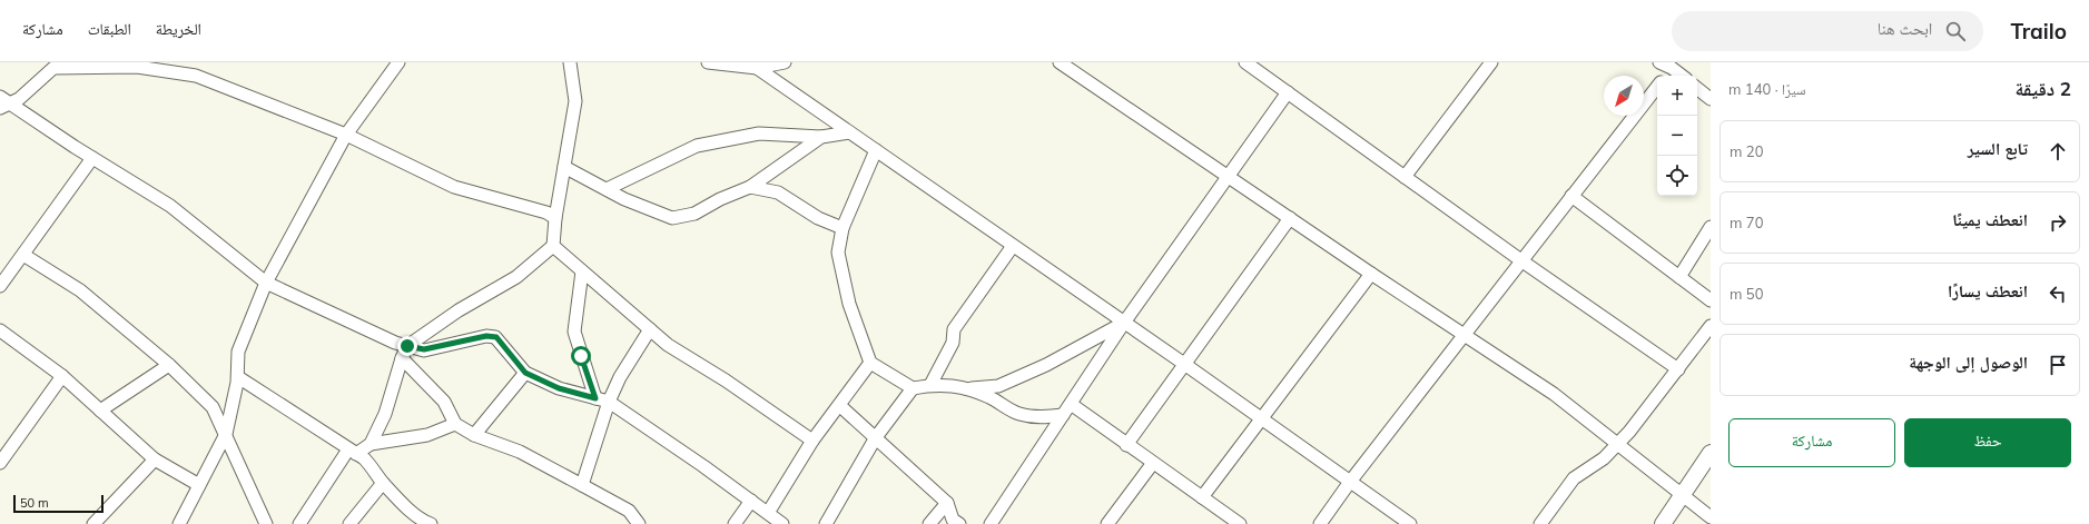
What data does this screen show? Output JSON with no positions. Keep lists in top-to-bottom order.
{
  "scale_bar": "50 m",
  "north": "bottom left",
  "page": {
    "header": "Trailo",
    "search": "ابحث هنا",
    "nav": ["الخريطة", "الطبقات", "مشاركة"],
    "heading": ["2 دقيقة", "سيرًا · 140 m"],
    "map_buttons": ["+", "−"],
    "list": [
      ["تابع السير", "20 m"],
      ["انعطف يمينًا", "70 m"],
      ["انعطف يسارًا", "50 m"],
      "الوصول إلى الوجهة"
    ],
    "buttons": ["حفظ", "مشاركة"],
    "scale": "50 m"
  }
}
